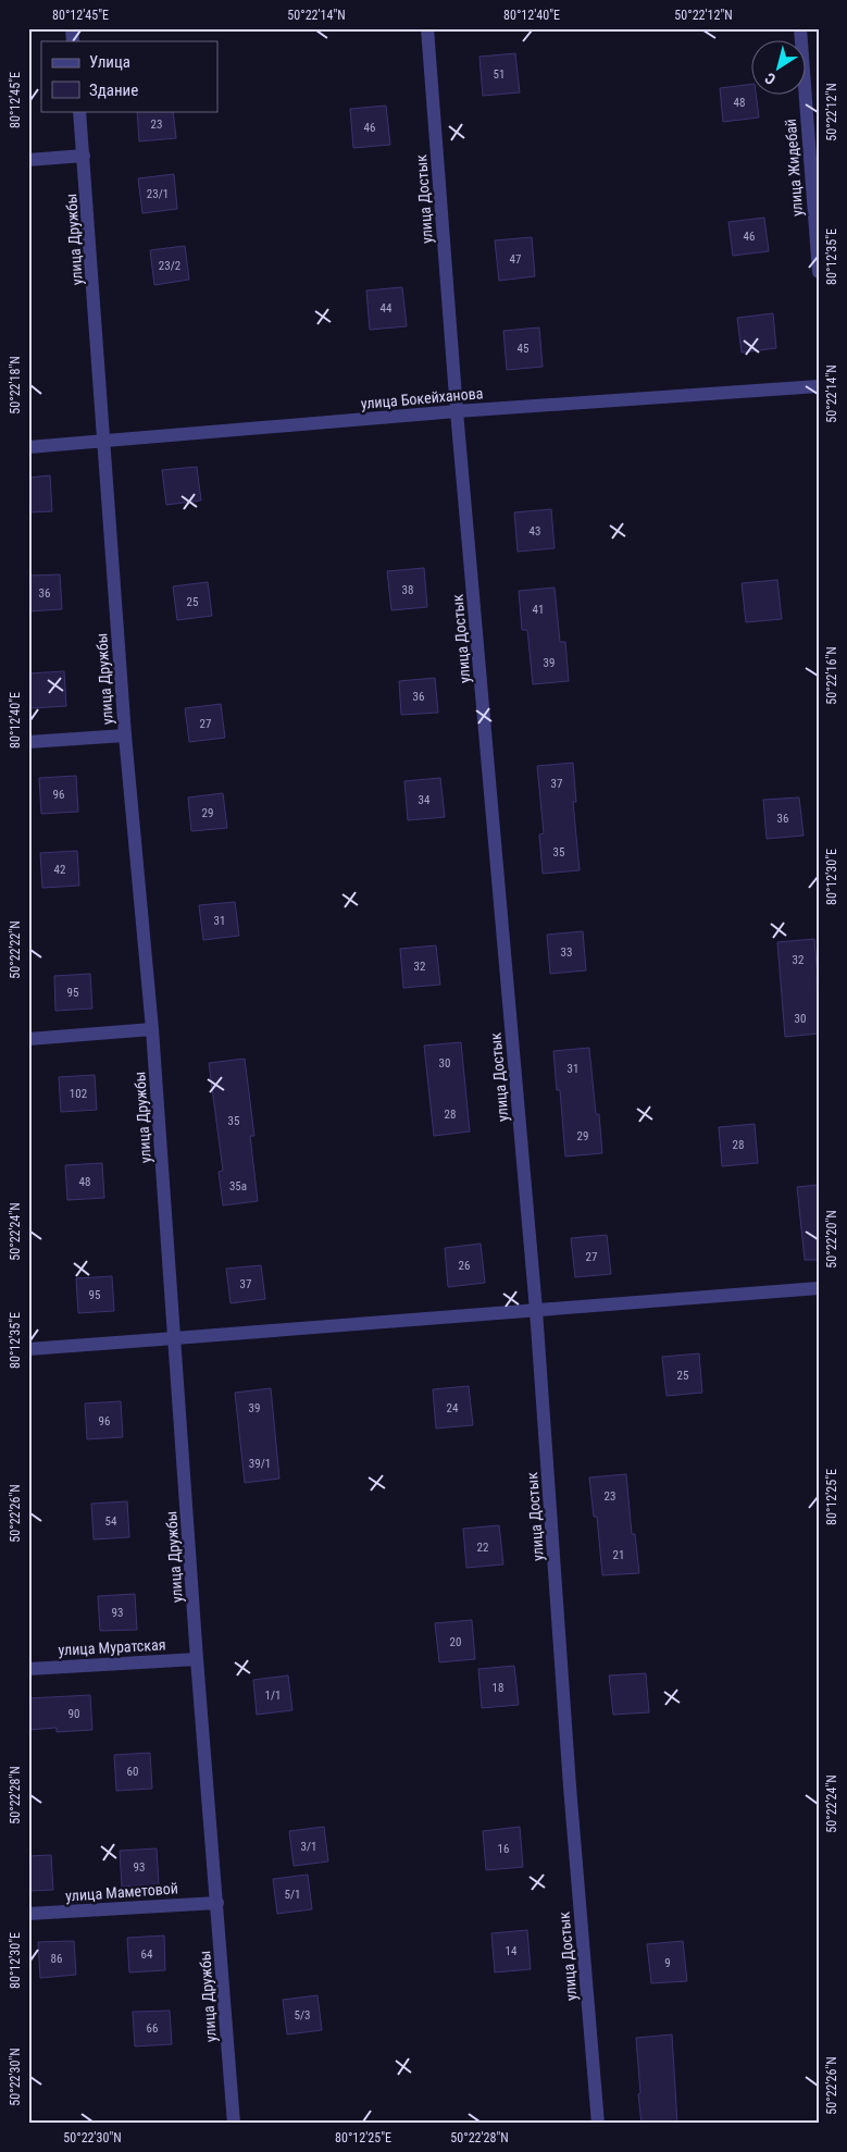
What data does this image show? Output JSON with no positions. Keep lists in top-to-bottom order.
{
  "streets": {
    "street": [
      "улица Жидебай",
      "улица Достык",
      "улица Дружбы",
      "улица Бокейханова",
      "улица Муратская",
      "улица Маметовой"
    ]
  },
  "crossings": [
    ["улица Достык", "улица Бокейханова"],
    ["улица Дружбы", "улица Бокейханова"],
    ["улица Дружбы", "улица Муратская"],
    ["улица Дружбы", "улица Маметовой"]
  ],
  "house_numbers": [
    "51",
    "48",
    "23",
    "46",
    "23/1",
    "46",
    "47",
    "23/2",
    "44",
    "45",
    "43",
    "38",
    "36",
    "25",
    "41",
    "39",
    "36",
    "27",
    "37",
    "96",
    "34",
    "29",
    "36",
    "35",
    "42",
    "31",
    "33",
    "32",
    "32",
    "95",
    "30",
    "30",
    "31",
    "102",
    "28",
    "35",
    "29",
    "28",
    "48",
    "35а",
    "27",
    "26",
    "37",
    "95",
    "25",
    "39",
    "24",
    "96",
    "39/1",
    "23",
    "54",
    "22",
    "21",
    "93",
    "20",
    "18",
    "1/1",
    "90",
    "60",
    "3/1",
    "16",
    "93",
    "5/1",
    "14",
    "64",
    "86",
    "9",
    "5/3",
    "66"
  ],
  "legend": ["Улица", "Здание"],
  "north": "bottom left",
  "coordinates": [
    "80°12'45\"E",
    "50°22'14\"N",
    "80°12'40\"E",
    "50°22'12\"N",
    "80°12'35\"E",
    "50°22'18\"N",
    "50°22'16\"N",
    "80°12'30\"E",
    "50°22'22\"N",
    "50°22'24\"N",
    "50°22'20\"N",
    "80°12'25\"E",
    "50°22'26\"N",
    "50°22'28\"N",
    "50°22'30\"N"
  ]
}
